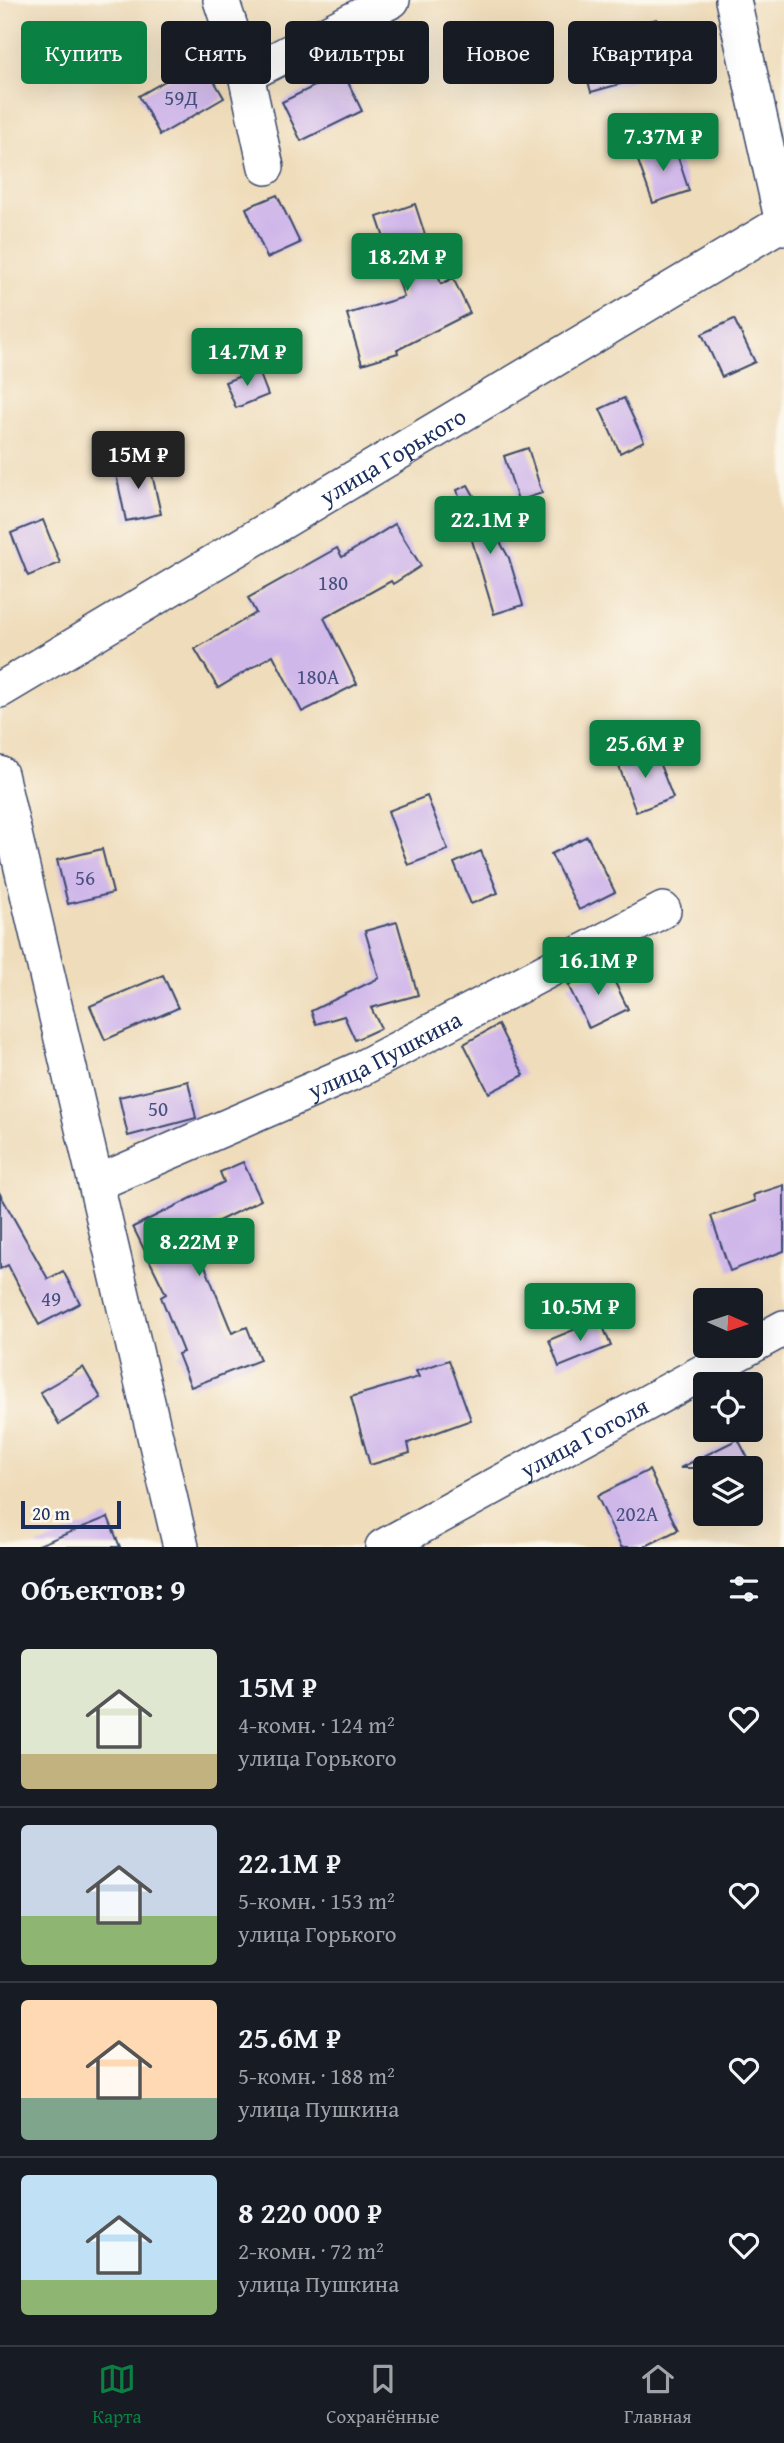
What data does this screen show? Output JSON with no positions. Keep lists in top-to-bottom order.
{
  "streets": {
    "street": ["улица Горького", "улица Пушкина", "улица Гоголя"]
  },
  "house_numbers": [
    "59Д",
    "180",
    "180А",
    "56",
    "50",
    "49",
    "202А"
  ],
  "scale_bar": "20 m",
  "north": "right",
  "page": {
    "chip": [
      "Купить",
      "Снять",
      "Фильтры",
      "Новое",
      "Квартира"
    ],
    "price": [
      "7.37M ₽",
      "18.2M ₽",
      "14.7M ₽",
      "15M ₽",
      "22.1M ₽",
      "25.6M ₽",
      "16.1M ₽",
      "8.22M ₽",
      "10.5M ₽"
    ],
    "scale": "20 m",
    "heading": "Объектов: 9",
    "list": [
      {
        "name": "15M ₽",
        "note": "4-комн. · 124 m² · улица Горького"
      },
      {
        "name": "22.1M ₽",
        "note": "5-комн. · 153 m² · улица Горького"
      },
      {
        "name": "25.6M ₽",
        "note": "5-комн. · 188 m² · улица Пушкина"
      },
      {
        "name": "8 220 000 ₽",
        "note": "2-комн. · 72 m² · улица Пушкина"
      }
    ],
    "tabs": ["Карта", "Сохранённые", "Главная"]
  }
}
